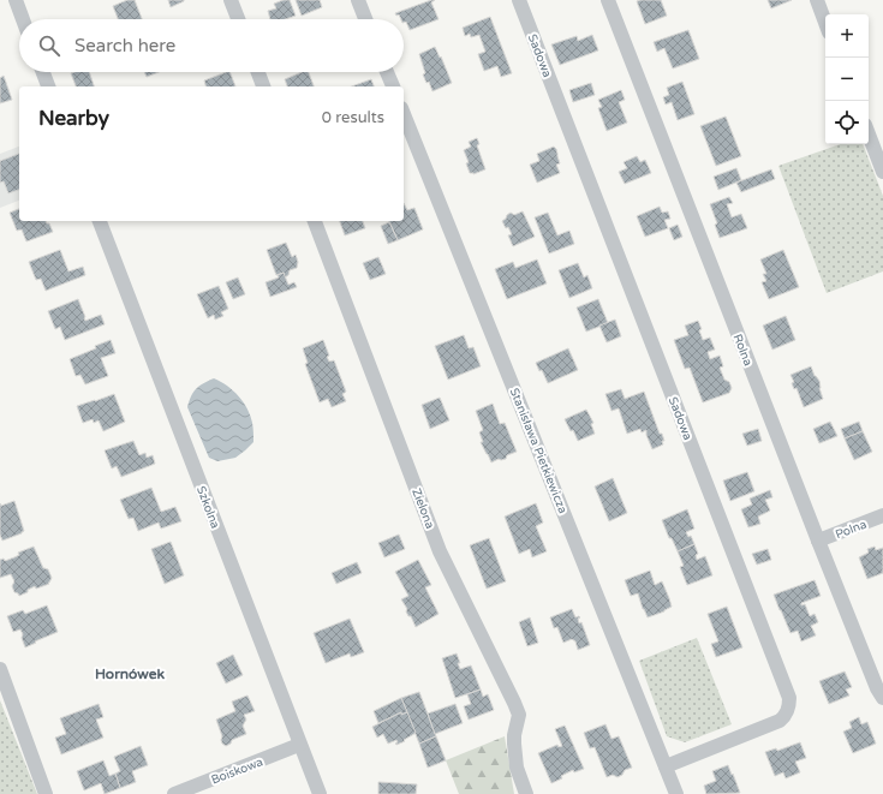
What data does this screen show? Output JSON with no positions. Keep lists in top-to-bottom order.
{
  "streets": {
    "street": [
      "Sadowa",
      "Rolna",
      "Stanisława Pietkiewicza",
      "Szkolna",
      "Zielona",
      "Polna",
      "Boiskowa"
    ]
  },
  "crossings": [
    ["Sadowa", "Stanisława Pietkiewicza"],
    ["Rolna", "Polna"],
    ["Szkolna", "Boiskowa"]
  ],
  "districts": ["Hornówek"],
  "page": {
    "map_buttons": ["+", "−"],
    "search": "Search here",
    "heading": ["Nearby", "0 results"]
  }
}
